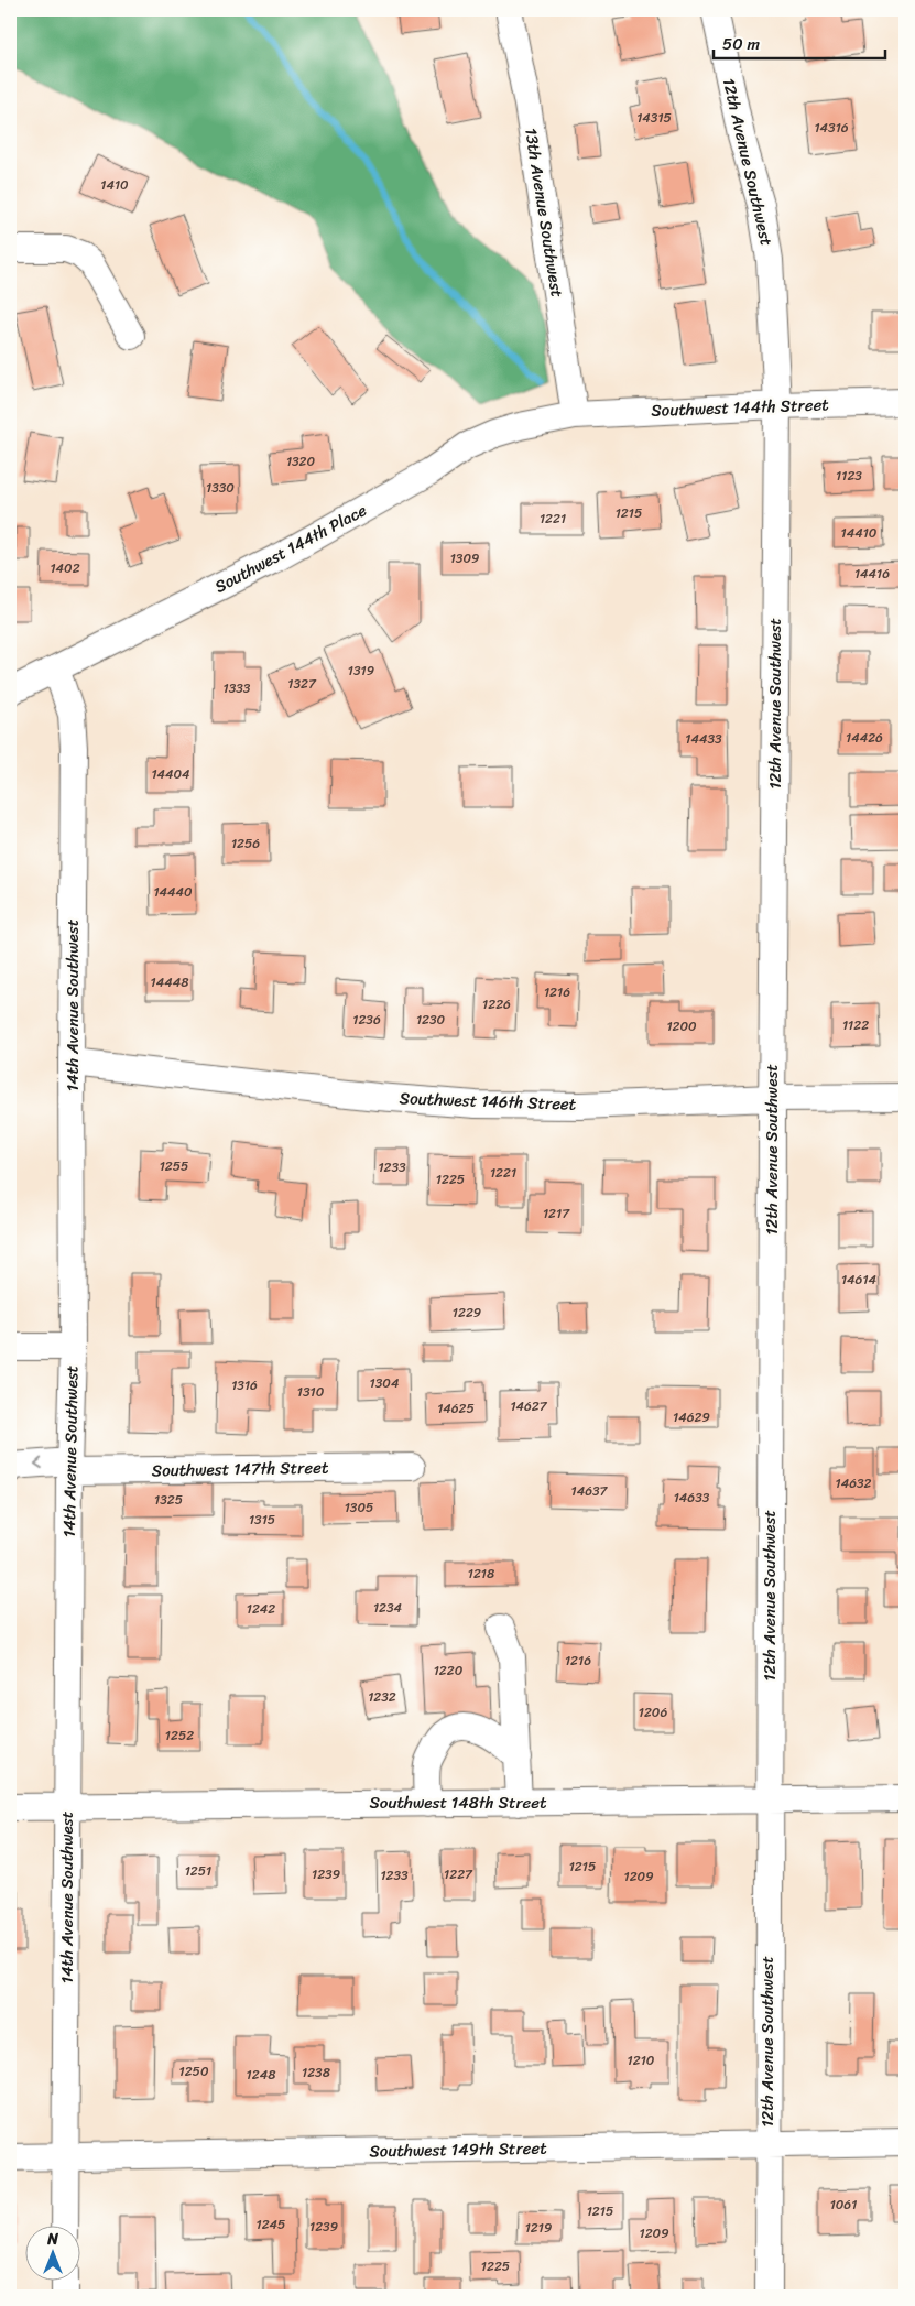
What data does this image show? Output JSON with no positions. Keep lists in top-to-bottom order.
{
  "streets": {
    "street": [
      "12th Avenue Southwest",
      "13th Avenue Southwest",
      "Southwest 144th Street",
      "Southwest 144th Place",
      "14th Avenue Southwest",
      "Southwest 146th Street",
      "Southwest 147th Street",
      "Southwest 148th Street",
      "Southwest 149th Street"
    ]
  },
  "crossings": [
    ["12th Avenue Southwest", "Southwest 144th Street"],
    ["12th Avenue Southwest", "Southwest 146th Street"],
    ["12th Avenue Southwest", "Southwest 148th Street"],
    ["12th Avenue Southwest", "Southwest 149th Street"],
    ["13th Avenue Southwest", "Southwest 144th Street"],
    ["13th Avenue Southwest", "Southwest 144th Place"],
    ["Southwest 144th Street", "Southwest 144th Place"],
    ["Southwest 144th Place", "14th Avenue Southwest"],
    ["14th Avenue Southwest", "Southwest 146th Street"],
    ["14th Avenue Southwest", "Southwest 147th Street"],
    ["14th Avenue Southwest", "Southwest 148th Street"],
    ["14th Avenue Southwest", "Southwest 149th Street"]
  ],
  "house_numbers": [
    "14315",
    "14316",
    "1410",
    "1320",
    "1123",
    "1330",
    "1215",
    "1221",
    "14410",
    "1309",
    "1402",
    "14416",
    "1319",
    "1327",
    "1333",
    "14426",
    "14433",
    "14404",
    "1256",
    "14440",
    "14448",
    "1216",
    "1226",
    "1236",
    "1230",
    "1122",
    "1200",
    "1255",
    "1233",
    "1221",
    "1225",
    "1217",
    "14614",
    "1229",
    "1304",
    "1316",
    "1310",
    "14627",
    "14625",
    "14629",
    "14632",
    "14637",
    "14633",
    "1325",
    "1305",
    "1315",
    "1218",
    "1234",
    "1242",
    "1216",
    "1220",
    "1232",
    "1206",
    "1252",
    "1215",
    "1251",
    "1239",
    "1227",
    "1233",
    "1209",
    "1210",
    "1250",
    "1238",
    "1248",
    "1061",
    "1215",
    "1245",
    "1239",
    "1219",
    "1209",
    "1225"
  ],
  "scale_bar": "50 m",
  "north": "top"
}
